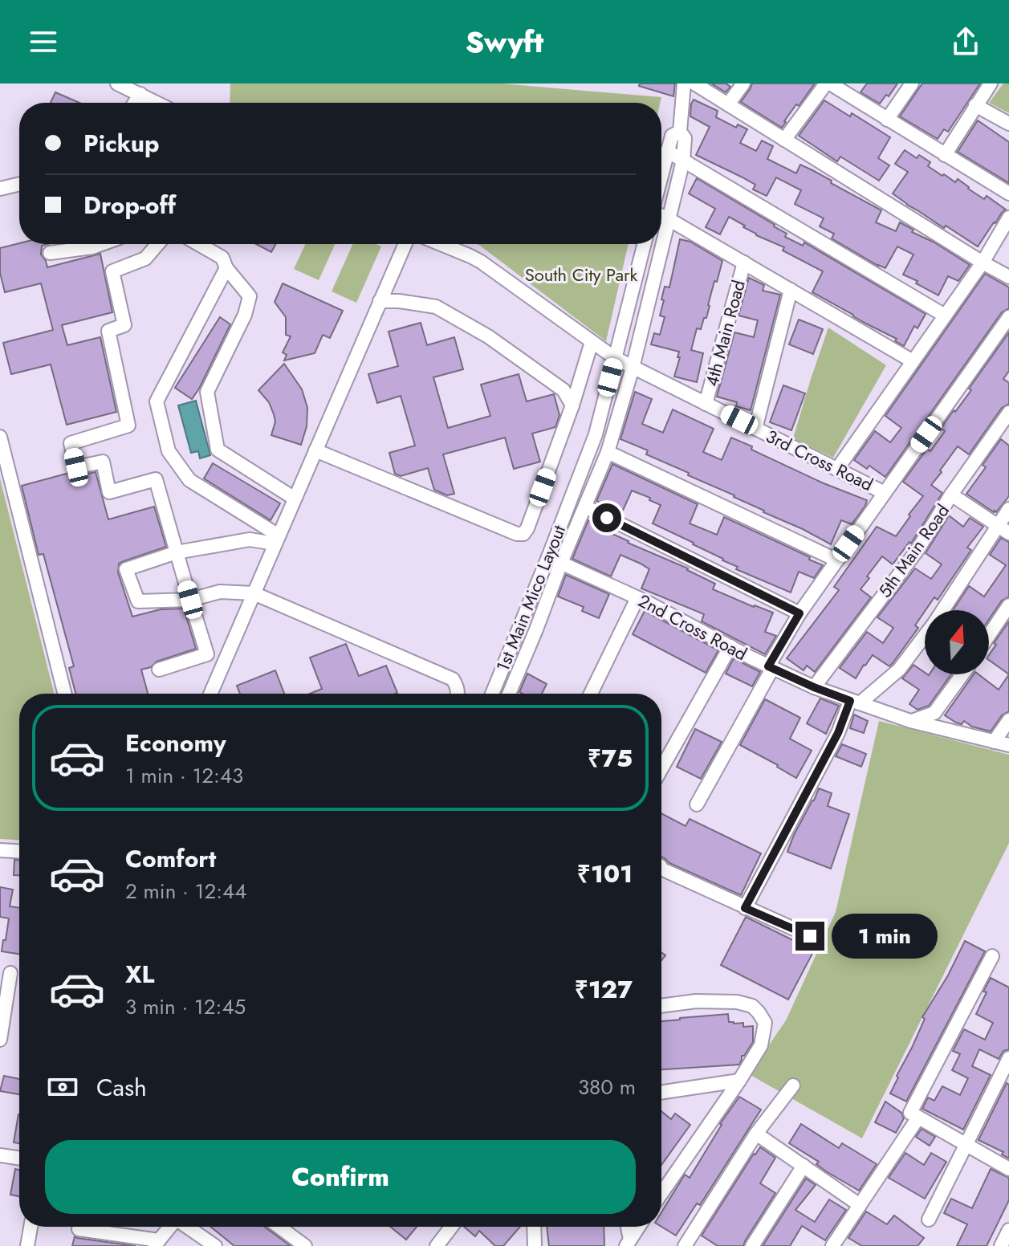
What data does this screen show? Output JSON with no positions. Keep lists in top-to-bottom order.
{
  "streets": {
    "street": [
      "4th Main Road",
      "3rd Cross Road",
      "5th Main Road",
      "1st Main Mico Layout",
      "2nd Cross Road"
    ]
  },
  "crossings": [
    ["4th Main Road", "3rd Cross Road"],
    ["3rd Cross Road", "1st Main Mico Layout"],
    ["5th Main Road", "2nd Cross Road"],
    ["1st Main Mico Layout", "2nd Cross Road"]
  ],
  "parks": ["South City Park"],
  "north": "top",
  "page": {
    "header": "Swyft",
    "banner": ["Pickup", "Drop-off"],
    "list": [
      {
        "name": "Economy",
        "note": "1 min · 12:43",
        "value": "₹75"
      },
      {
        "name": "Comfort",
        "note": "2 min · 12:44",
        "value": "₹101"
      },
      {
        "name": "XL",
        "note": "3 min · 12:45",
        "value": "₹127"
      }
    ],
    "bubble": "1 min",
    "pay": ["Cash", "380 m"],
    "buttons": "Confirm"
  }
}
